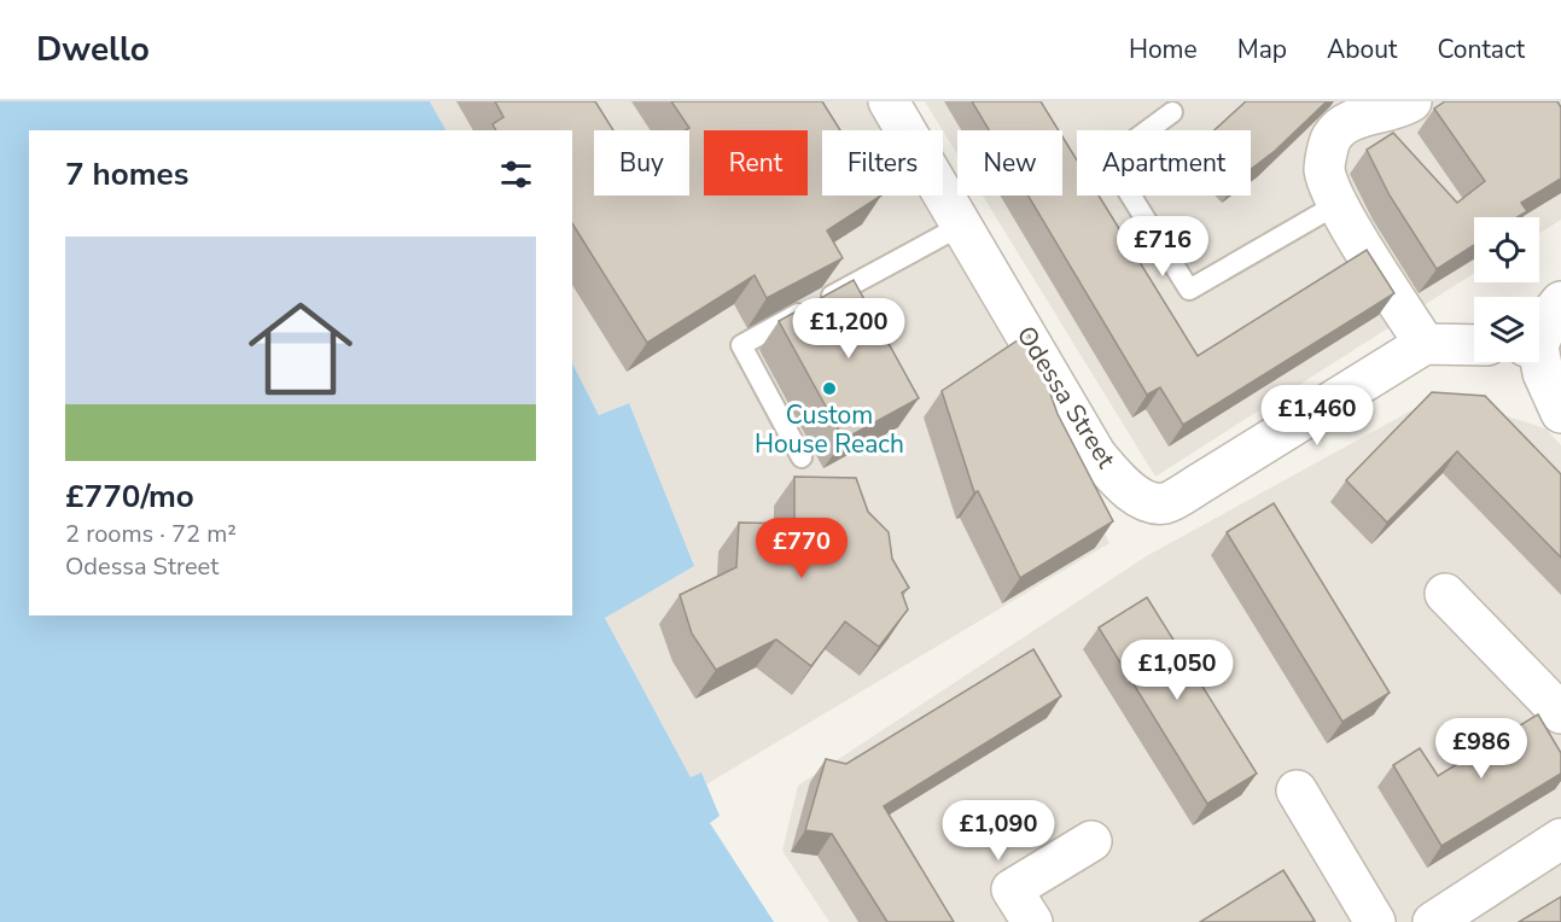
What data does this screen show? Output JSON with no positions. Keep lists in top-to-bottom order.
{
  "streets": {
    "street": ["Odessa Street"]
  },
  "places": ["Custom House Reach"],
  "page": {
    "header": "Dwello",
    "nav": [
      "Home",
      "Map",
      "About",
      "Contact"
    ],
    "chip": [
      "Buy",
      "Rent",
      "Filters",
      "New",
      "Apartment"
    ],
    "heading": "7 homes",
    "price": [
      "£716",
      "£1,200",
      "£1,460",
      "£770",
      "£1,050",
      "£986",
      "£1,090"
    ],
    "list": [
      {
        "name": "£770/mo",
        "note": "2 rooms · 72 m² · Odessa Street"
      }
    ]
  }
}
